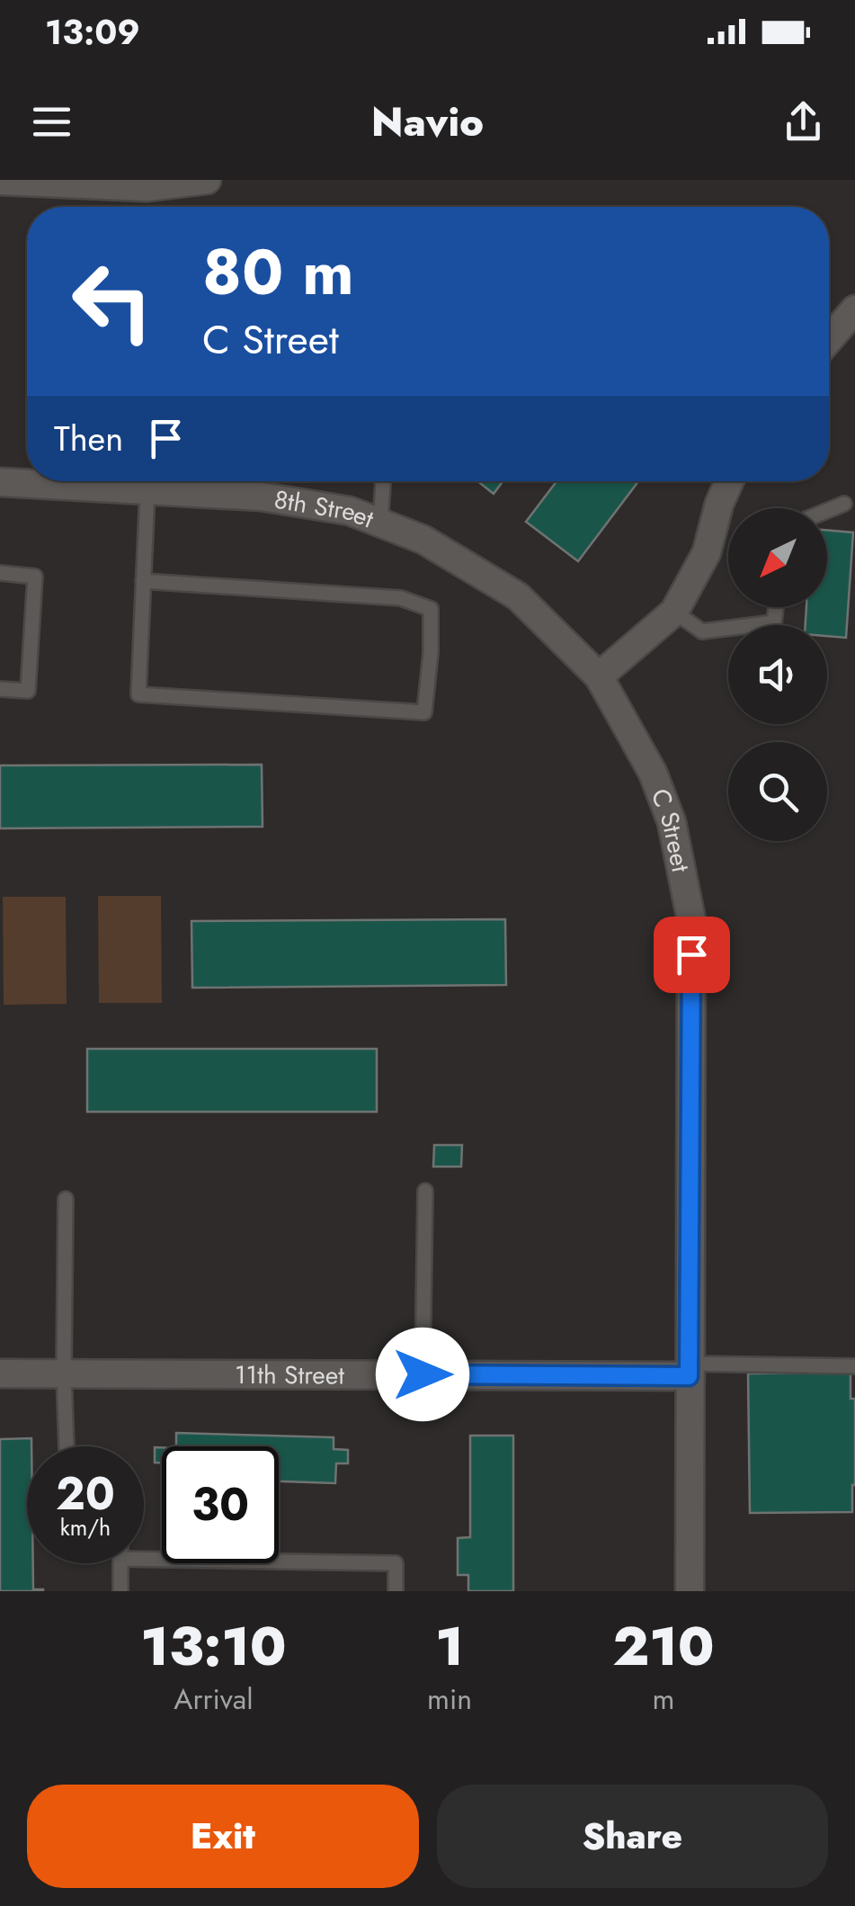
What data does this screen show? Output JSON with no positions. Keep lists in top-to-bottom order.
{
  "streets": {
    "street": ["8th Street", "C Street", "11th Street"]
  },
  "crossings": [
    ["8th Street", "C Street"],
    ["C Street", "11th Street"]
  ],
  "north": "bottom left",
  "page": {
    "status": "13:09",
    "header": "Navio",
    "turn": ["80 m", "C Street"],
    "then": "Then",
    "speed": "20 km/h",
    "limit": "30",
    "eta": [
      "13:10",
      "Arrival",
      "1",
      "min",
      "210",
      "m"
    ],
    "buttons": ["Exit", "Share"]
  }
}
